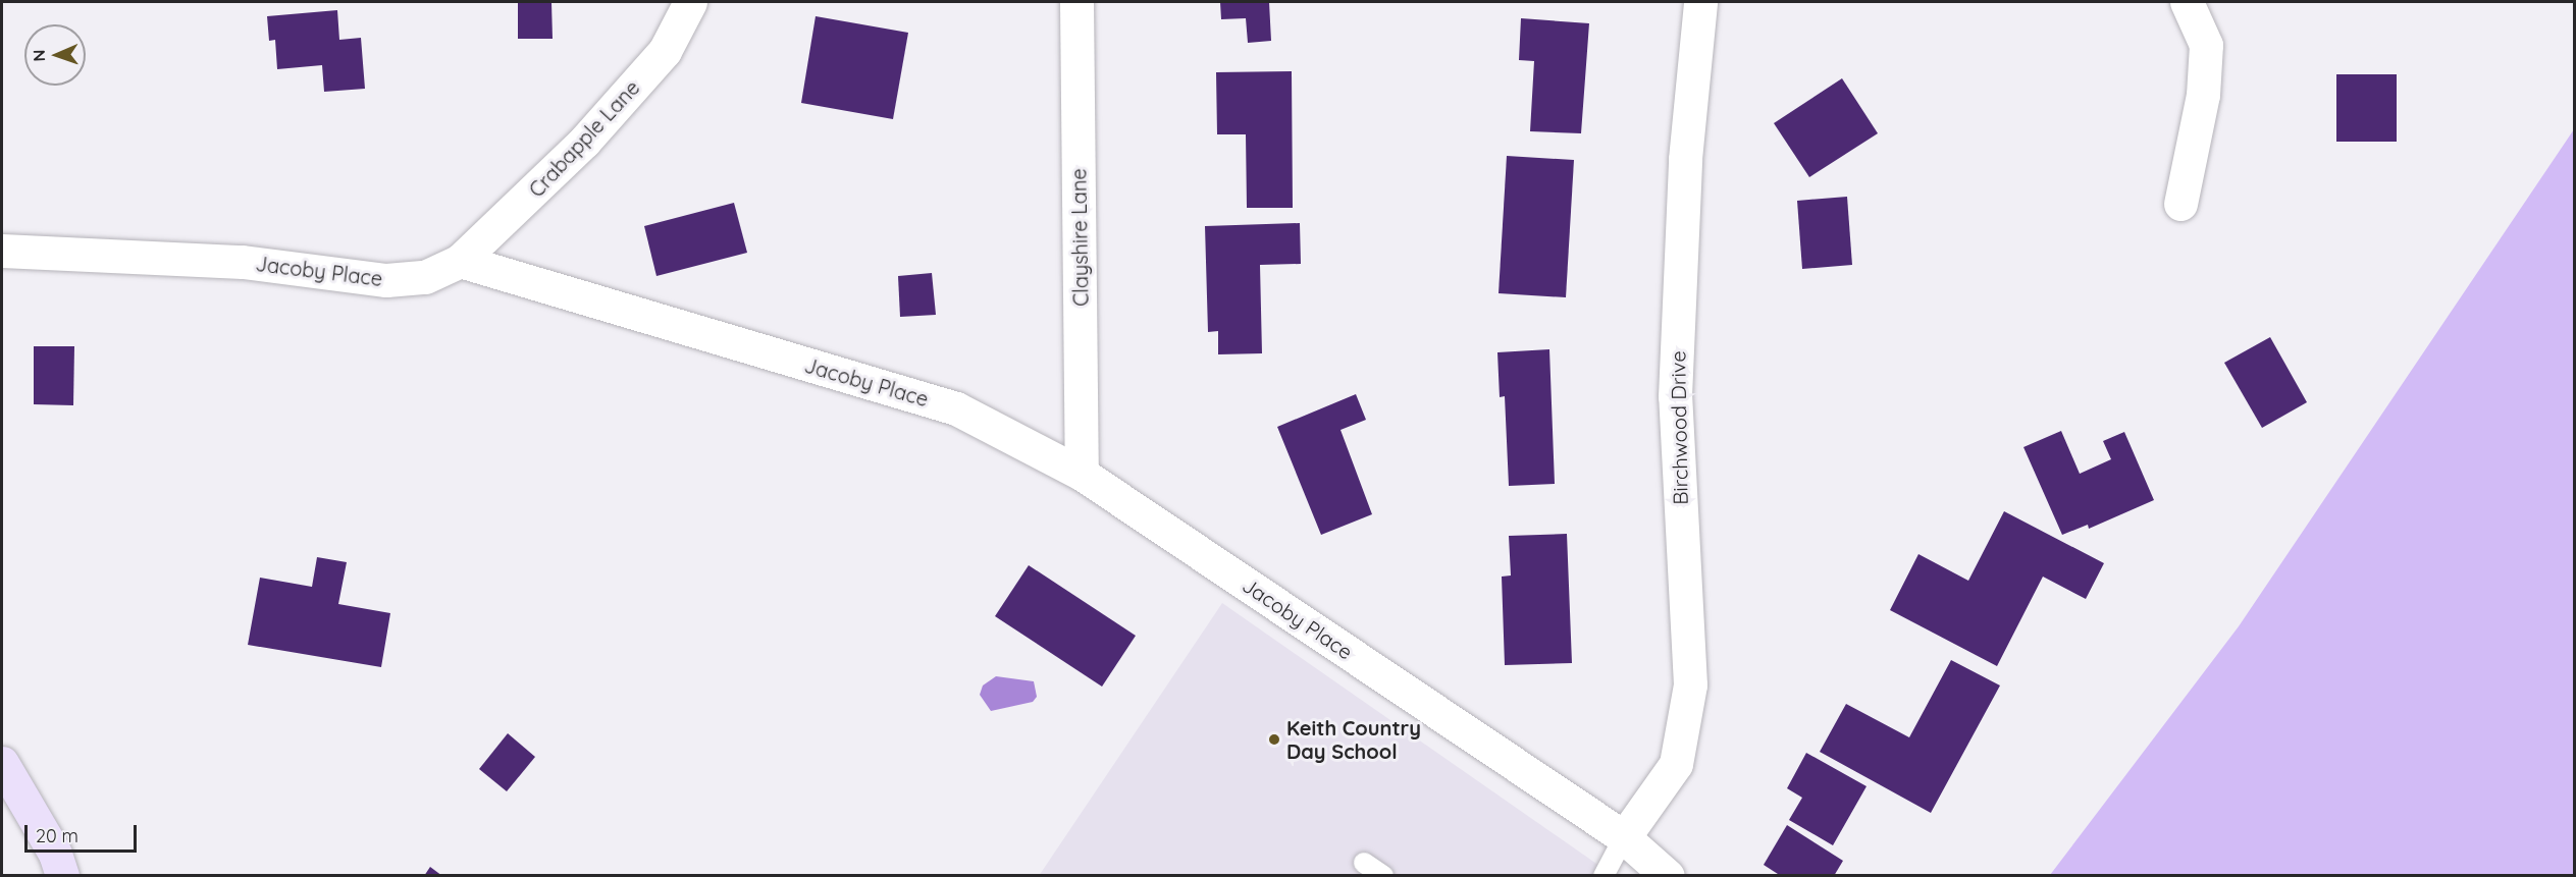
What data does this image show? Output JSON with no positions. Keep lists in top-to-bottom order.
{
  "streets": {
    "street": [
      "Crabapple Lane",
      "Clayshire Lane",
      "Jacoby Place",
      "Birchwood Drive"
    ]
  },
  "crossings": [
    ["Crabapple Lane", "Jacoby Place"],
    ["Clayshire Lane", "Jacoby Place"],
    ["Jacoby Place", "Birchwood Drive"]
  ],
  "places": ["Keith Country Day School"],
  "scale_bar": "20 m",
  "north": "left"
}
